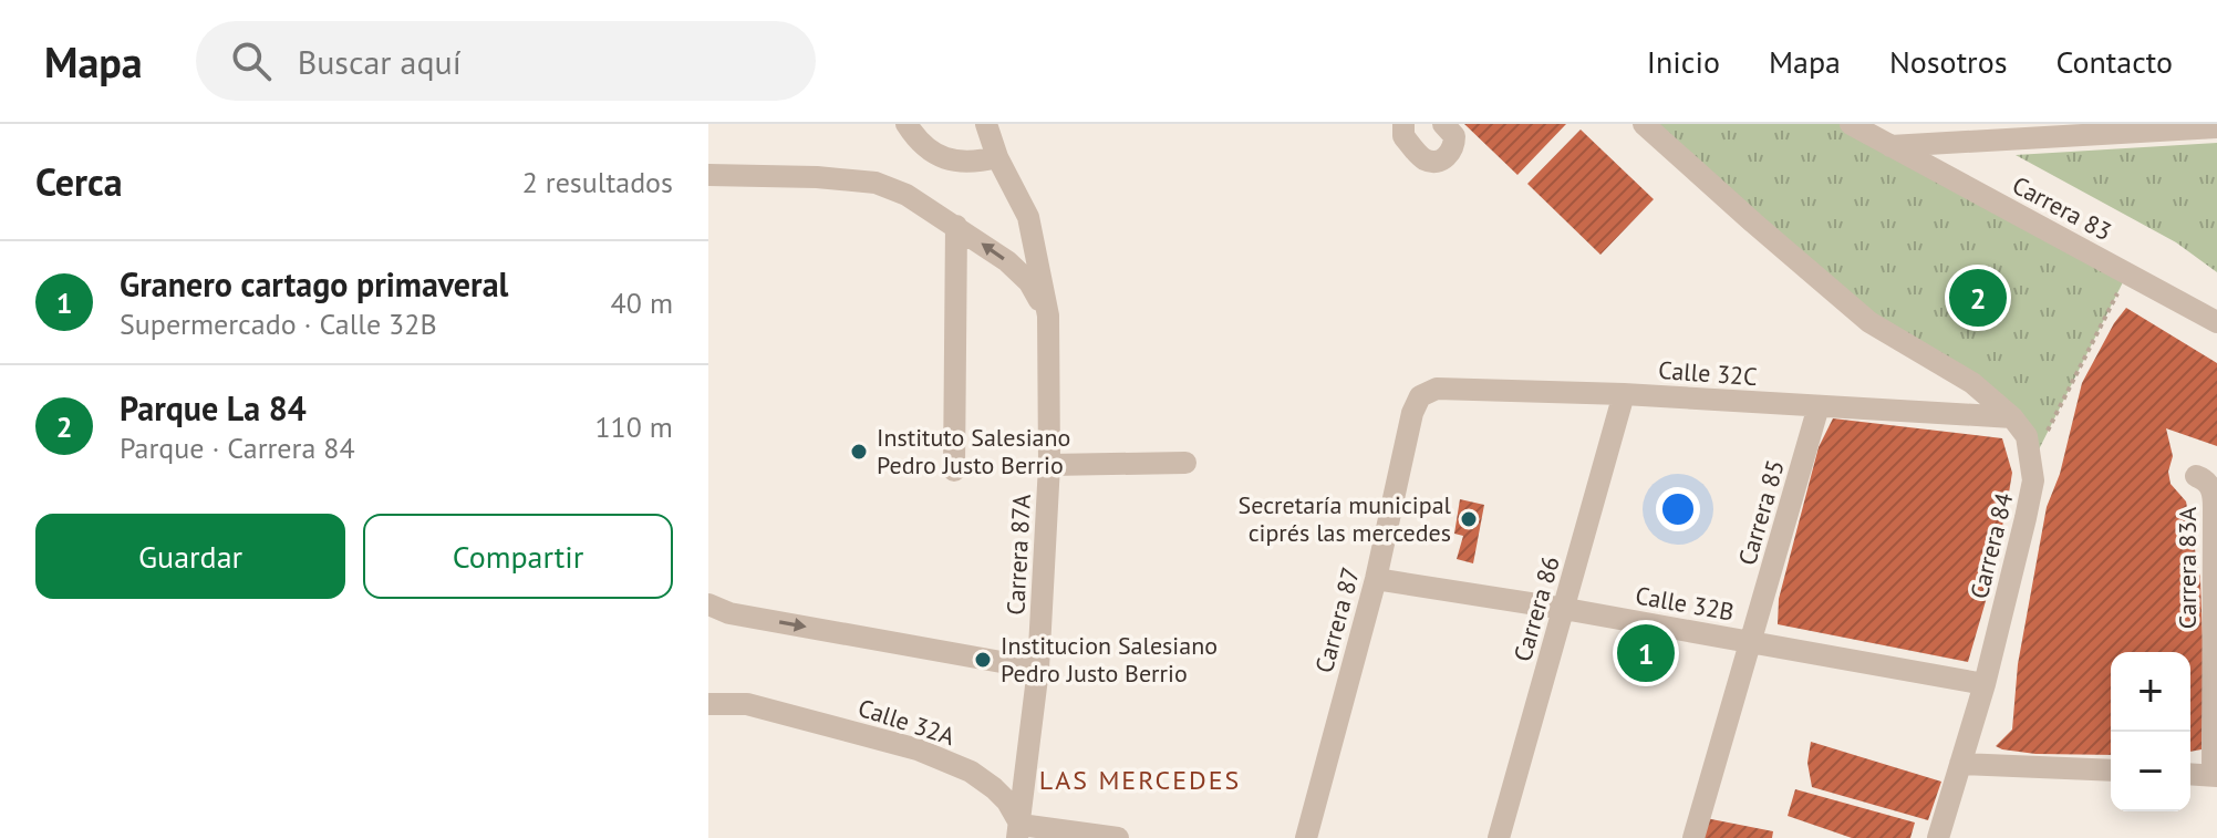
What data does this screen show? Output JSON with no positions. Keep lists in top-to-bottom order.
{
  "streets": {
    "street": [
      "Carrera 83",
      "Calle 32C",
      "Carrera 85",
      "Carrera 84",
      "Carrera 87A",
      "Carrera 83A",
      "Calle 32B",
      "Carrera 86",
      "Carrera 87",
      "Calle 32A"
    ]
  },
  "crossings": [
    ["Calle 32C", "Carrera 85"],
    ["Calle 32C", "Carrera 84"],
    ["Calle 32C", "Carrera 86"],
    ["Calle 32C", "Carrera 87"],
    ["Carrera 85", "Calle 32B"],
    ["Carrera 84", "Calle 32B"],
    ["Carrera 87A", "Calle 32A"],
    ["Calle 32B", "Carrera 86"],
    ["Calle 32B", "Carrera 87"]
  ],
  "districts": ["LAS MERCEDES"],
  "places": ["Instituto Salesiano Pedro Justo Berrio", "Secretaría municipal ciprés las mercedes", "Institucion Salesiano Pedro Justo Berrio"],
  "page": {
    "header": "Mapa",
    "search": "Buscar aquí",
    "nav": [
      "Inicio",
      "Mapa",
      "Nosotros",
      "Contacto"
    ],
    "heading": ["Cerca", "2 resultados"],
    "list": [
      {
        "mark": "1",
        "name": "Granero cartago primaveral",
        "note": "Supermercado · Calle 32B",
        "value": "40 m"
      },
      {
        "mark": "2",
        "name": "Parque La 84",
        "note": "Parque · Carrera 84",
        "value": "110 m"
      }
    ],
    "pins": ["2", "1"],
    "buttons": ["Guardar", "Compartir"],
    "map_buttons": ["+", "−"]
  }
}
